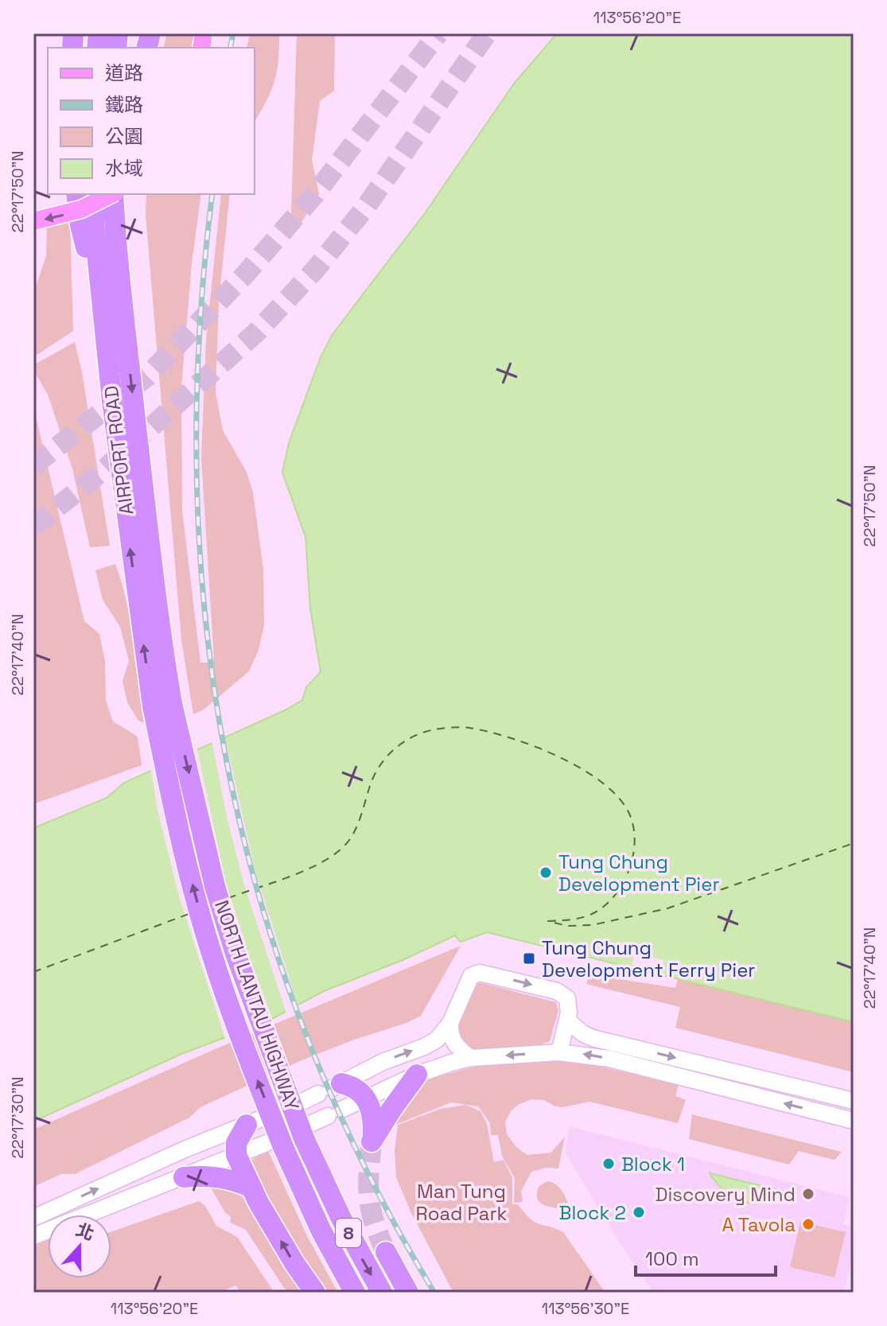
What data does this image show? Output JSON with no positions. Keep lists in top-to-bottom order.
{
  "streets": {
    "highway": ["AIRPORT ROAD", "NORTH LANTAU HIGHWAY", "8"]
  },
  "crossings": [
    ["AIRPORT ROAD", "NORTH LANTAU HIGHWAY"]
  ],
  "parks": ["Man Tung Road Park"],
  "places": {
    "other": [
      "Tung Chung Development Pier",
      "Block 1",
      "Discovery Mind",
      "Block 2",
      "A Tavola"
    ],
    "transit": ["Tung Chung Development Ferry Pier"]
  },
  "legend": [
    "道路",
    "鐵路",
    "公園",
    "水域"
  ],
  "scale_bar": "100 m",
  "north": "top",
  "coordinates": [
    "113°56'20\"E",
    "22°17'50\"N",
    "22°17'40\"N",
    "22°17'30\"N",
    "113°56'30\"E"
  ]
}
